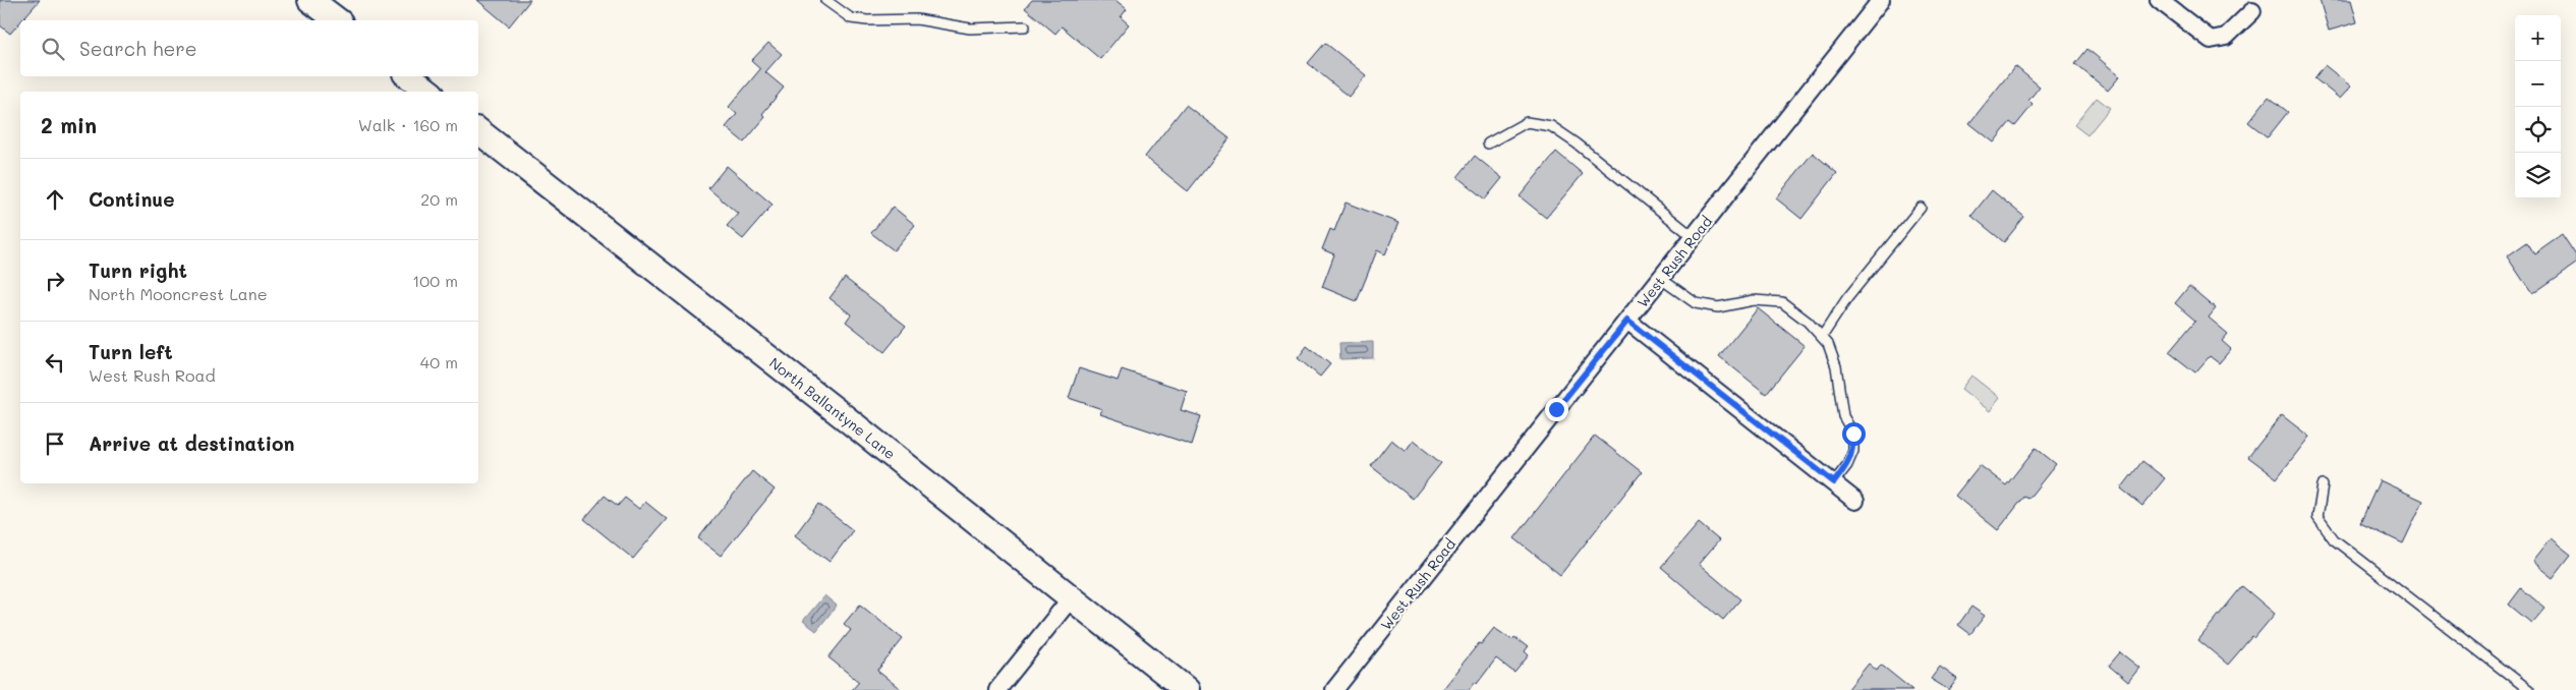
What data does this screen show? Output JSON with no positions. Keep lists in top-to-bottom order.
{
  "streets": {
    "street": ["West Rush Road", "North Ballantyne Lane"]
  },
  "page": {
    "map_buttons": ["+", "−"],
    "search": "Search here",
    "heading": ["2 min", "Walk · 160 m"],
    "list": [
      ["Continue", "20 m"],
      ["Turn right", "North Mooncrest Lane", "100 m"],
      ["Turn left", "West Rush Road", "40 m"],
      "Arrive at destination"
    ]
  }
}
